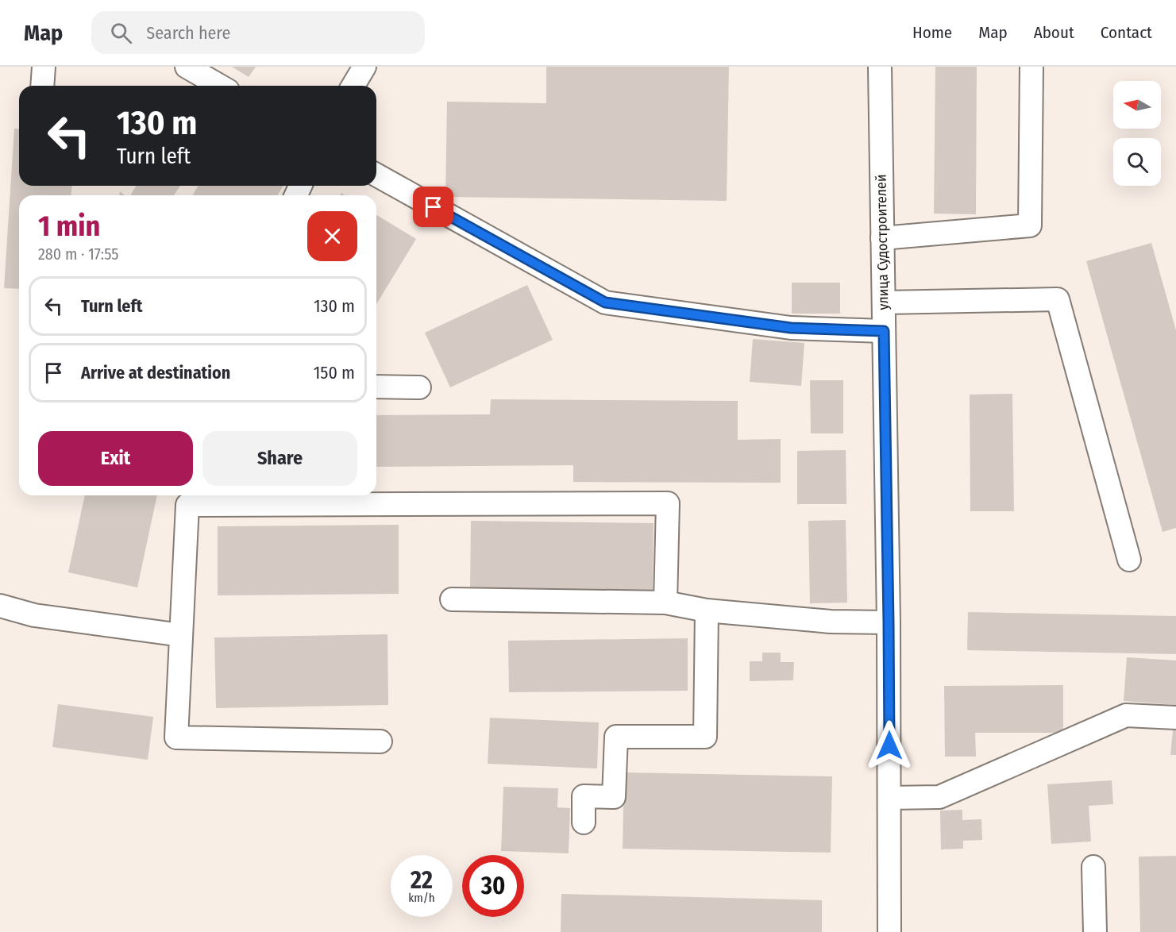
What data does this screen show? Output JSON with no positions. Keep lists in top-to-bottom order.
{
  "streets": {
    "street": ["улица Судостроителей"]
  },
  "north": "left",
  "page": {
    "header": "Map",
    "search": "Search here",
    "nav": [
      "Home",
      "Map",
      "About",
      "Contact"
    ],
    "turn": ["130 m", "Turn left"],
    "heading": ["1 min", "280 m · 17:55"],
    "list": [
      {
        "name": "Turn left",
        "value": "130 m"
      },
      {
        "name": "Arrive at destination",
        "value": "150 m"
      }
    ],
    "buttons": ["Exit", "Share"],
    "speed": "22 km/h",
    "limit": "30"
  }
}
